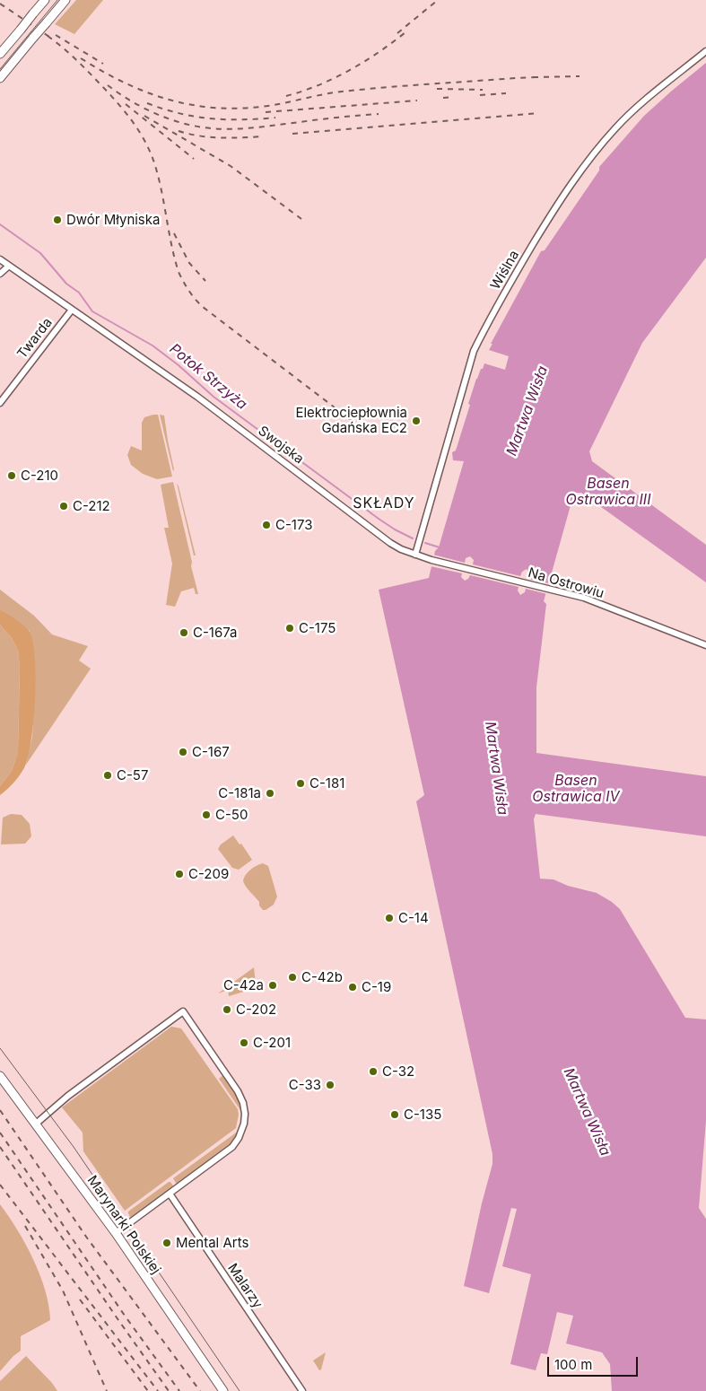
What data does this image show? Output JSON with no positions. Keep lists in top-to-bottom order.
{
  "streets": {
    "main road": ["Marynarki Polskiej"],
    "street": [
      "Wiślna",
      "Twarda",
      "Swojska",
      "Na Ostrowiu",
      "Malarzy"
    ]
  },
  "crossings": [
    ["Wiślna", "Swojska"],
    ["Wiślna", "Na Ostrowiu"],
    ["Twarda", "Swojska"],
    ["Swojska", "Na Ostrowiu"]
  ],
  "districts": ["SKŁADY"],
  "water": [
    "Potok Strzyża",
    "Martwa Wisła",
    "Basen Ostrawica III",
    "Basen Ostrawica IV"
  ],
  "places": [
    "Dwór Młyniska",
    "Elektrociepłownia Gdańska EC2",
    "C-210",
    "C-212",
    "C-173",
    "C-175",
    "C-167a",
    "C-167",
    "C-57",
    "C-181",
    "C-181a",
    "C-50",
    "C-209",
    "C-14",
    "C-42b",
    "C-42a",
    "C-19",
    "C-202",
    "C-201",
    "C-32",
    "C-33",
    "C-135",
    "Mental Arts"
  ],
  "scale_bar": "100 m"
}
